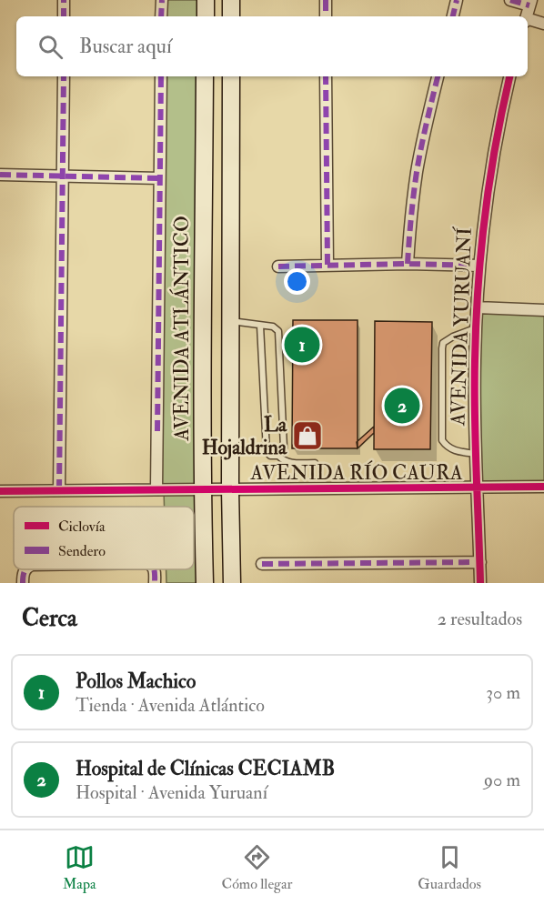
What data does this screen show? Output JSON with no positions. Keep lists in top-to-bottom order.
{
  "streets": {
    "main road": ["AVENIDA ATLÁNTICO"],
    "street": ["AVENIDA YURUANÍ", "AVENIDA RÍO CAURA"]
  },
  "crossings": [
    ["AVENIDA YURUANÍ", "AVENIDA RÍO CAURA"],
    ["AVENIDA ATLÁNTICO", "AVENIDA RÍO CAURA"]
  ],
  "places": {
    "shop": ["La Hojaldrina"]
  },
  "legend": ["Ciclovía", "Sendero"],
  "page": {
    "search": "Buscar aquí",
    "pins": ["1", "2"],
    "heading": ["Cerca", "2 resultados"],
    "list": [
      {
        "mark": "1",
        "name": "Pollos Machico",
        "note": "Tienda · Avenida Atlántico",
        "value": "30 m"
      },
      {
        "mark": "2",
        "name": "Hospital de Clínicas CECIAMB",
        "note": "Hospital · Avenida Yuruaní",
        "value": "90 m"
      }
    ],
    "nav": ["Mapa", "Cómo llegar", "Guardados"]
  }
}
